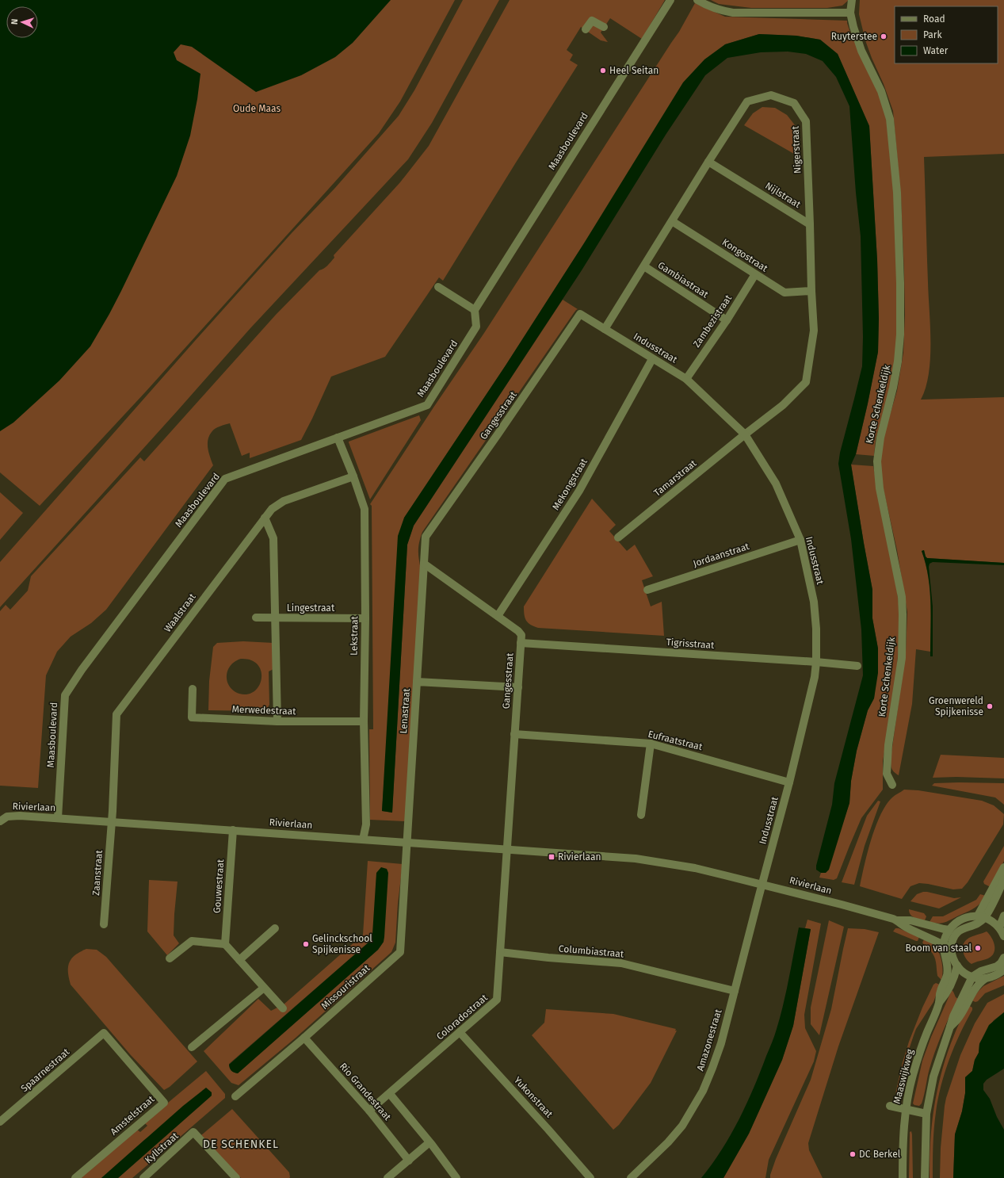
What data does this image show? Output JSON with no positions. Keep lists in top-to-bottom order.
{
  "streets": {
    "street": [
      "Maasboulevard",
      "Nigerstraat",
      "Nijlstraat",
      "Kongostraat",
      "Gambiastraat",
      "Zambezistraat",
      "Indusstraat",
      "Korte Schenkeldijk",
      "Gangesstraat",
      "Tamarstraat",
      "Mekongstraat",
      "Jordaanstraat",
      "Lingestraat",
      "Waalstraat",
      "Lekstraat",
      "Tigrisstraat",
      "Merwedestraat",
      "Lenastraat",
      "Eufraatstraat",
      "Rivierlaan",
      "Zaanstraat",
      "Gouwestraat",
      "Columbiastraat",
      "Missouristraat",
      "Coloradostraat",
      "Amazonestraat",
      "Spaarnestraat",
      "Maaswijkweg",
      "Rio Grandestraat",
      "Yukonstraat",
      "Amstelstraat",
      "Kyllstraat"
    ]
  },
  "crossings": [
    ["Maasboulevard", "Lekstraat"],
    ["Maasboulevard", "Rivierlaan"],
    ["Nigerstraat", "Nijlstraat"],
    ["Kongostraat", "Zambezistraat"],
    ["Gambiastraat", "Zambezistraat"],
    ["Zambezistraat", "Indusstraat"],
    ["Indusstraat", "Gangesstraat"],
    ["Indusstraat", "Tamarstraat"],
    ["Indusstraat", "Mekongstraat"],
    ["Indusstraat", "Jordaanstraat"],
    ["Indusstraat", "Tigrisstraat"],
    ["Indusstraat", "Eufraatstraat"],
    ["Indusstraat", "Rivierlaan"],
    ["Indusstraat", "Amazonestraat"],
    ["Gangesstraat", "Mekongstraat"],
    ["Gangesstraat", "Tigrisstraat"],
    ["Gangesstraat", "Lenastraat"],
    ["Gangesstraat", "Eufraatstraat"],
    ["Gangesstraat", "Rivierlaan"],
    ["Gangesstraat", "Coloradostraat"],
    ["Lingestraat", "Lekstraat"],
    ["Waalstraat", "Lekstraat"],
    ["Waalstraat", "Rivierlaan"],
    ["Waalstraat", "Zaanstraat"],
    ["Lekstraat", "Merwedestraat"],
    ["Lekstraat", "Rivierlaan"],
    ["Lenastraat", "Rivierlaan"],
    ["Lenastraat", "Missouristraat"],
    ["Rivierlaan", "Zaanstraat"],
    ["Rivierlaan", "Gouwestraat"],
    ["Rivierlaan", "Missouristraat"],
    ["Rivierlaan", "Coloradostraat"],
    ["Rivierlaan", "Amazonestraat"],
    ["Rivierlaan", "Maaswijkweg"],
    ["Columbiastraat", "Coloradostraat"],
    ["Columbiastraat", "Amazonestraat"],
    ["Missouristraat", "Rio Grandestraat"],
    ["Coloradostraat", "Rio Grandestraat"],
    ["Coloradostraat", "Yukonstraat"],
    ["Spaarnestraat", "Amstelstraat"]
  ],
  "districts": ["DE SCHENKEL"],
  "parks": ["Oude Maas"],
  "places": {
    "other": [
      "Ruyterstee",
      "Heel Seitan",
      "Groenwereld Spijkenisse",
      "Gelinckschool Spijkenisse",
      "Boom van staal",
      "DC Berkel"
    ],
    "transit": ["Rivierlaan"]
  },
  "legend": ["Road", "Park", "Water"],
  "north": "left"
}
